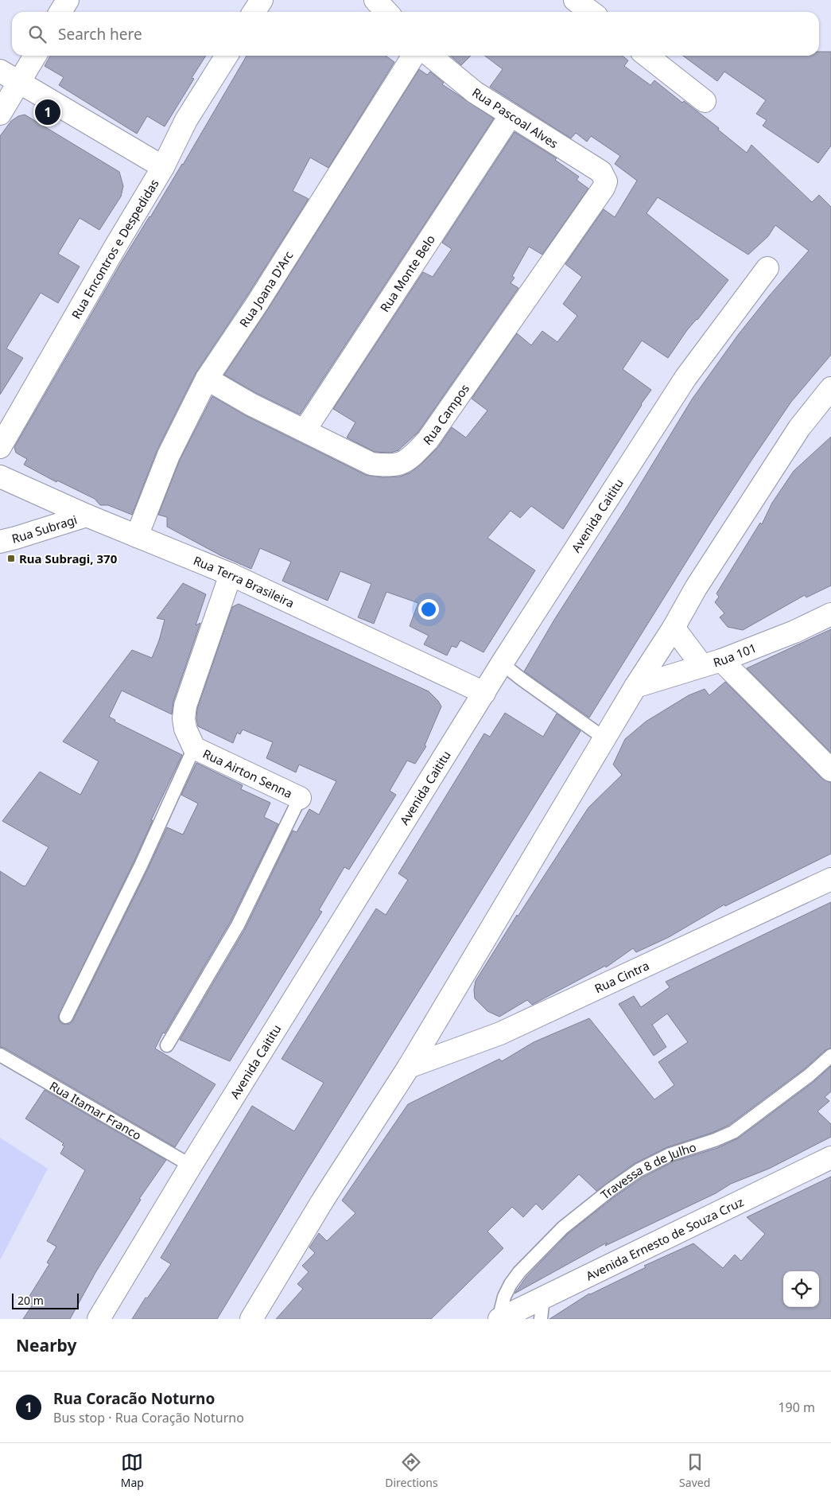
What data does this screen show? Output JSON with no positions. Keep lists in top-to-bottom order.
{
  "streets": {
    "street": [
      "Rua Pascoal Alves",
      "Rua Encontros e Despedidas",
      "Rua Monte Belo",
      "Rua Joana D'Arc",
      "Rua Campos",
      "Avenida Caititu",
      "Rua Subragi",
      "Rua Terra Brasileira",
      "Rua 101",
      "Rua Airton Senna",
      "Rua Cintra",
      "Avenida Ernesto de Souza Cruz"
    ],
    "lane": ["Rua Itamar Franco", "Travessa 8 de Julho"]
  },
  "crossings": [
    ["Rua Pascoal Alves", "Rua Monte Belo"],
    ["Rua Pascoal Alves", "Rua Campos"],
    ["Rua Monte Belo", "Rua Campos"],
    ["Rua Joana D'Arc", "Rua Campos"],
    ["Rua Joana D'Arc", "Rua Terra Brasileira"],
    ["Avenida Caititu", "Rua Terra Brasileira"],
    ["Avenida Caititu", "Rua Itamar Franco"],
    ["Rua Subragi", "Rua Terra Brasileira"],
    ["Rua Terra Brasileira", "Rua Airton Senna"],
    ["Travessa 8 de Julho", "Avenida Ernesto de Souza Cruz"]
  ],
  "places": {
    "transit": ["Rua Subragi, 370"]
  },
  "scale_bar": "20 m",
  "page": {
    "search": "Search here",
    "pins": "1",
    "scale": "20 m",
    "heading": "Nearby",
    "list": [
      {
        "mark": "1",
        "name": "Rua Coracão Noturno",
        "note": "Bus stop · Rua Coração Noturno",
        "value": "190 m"
      }
    ],
    "nav": ["Map", "Directions", "Saved"]
  }
}
